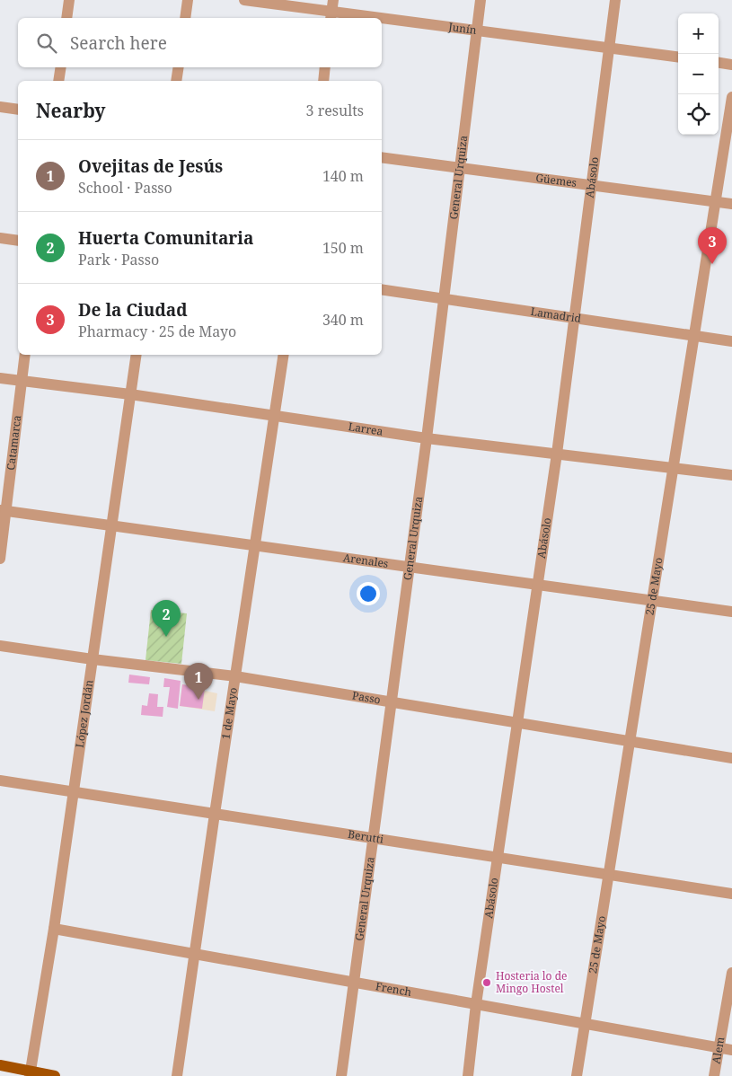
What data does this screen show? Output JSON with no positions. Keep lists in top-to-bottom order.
{
  "streets": {
    "street": [
      "Junín",
      "General Urquiza",
      "Abásolo",
      "Güemes",
      "Lamadrid",
      "Larrea",
      "Catamarca",
      "Arenales",
      "25 de Mayo",
      "Passo",
      "1 de Mayo",
      "López Jordán",
      "Berutti",
      "French",
      "Alem"
    ]
  },
  "crossings": [
    ["Junín", "General Urquiza"],
    ["Junín", "Abásolo"],
    ["General Urquiza", "Güemes"],
    ["General Urquiza", "Lamadrid"],
    ["General Urquiza", "Larrea"],
    ["General Urquiza", "Arenales"],
    ["General Urquiza", "Passo"],
    ["General Urquiza", "Berutti"],
    ["General Urquiza", "French"],
    ["Abásolo", "Güemes"],
    ["Abásolo", "Lamadrid"],
    ["Abásolo", "Larrea"],
    ["Abásolo", "Arenales"],
    ["Abásolo", "Passo"],
    ["Abásolo", "Berutti"],
    ["Abásolo", "French"],
    ["Güemes", "25 de Mayo"],
    ["Lamadrid", "25 de Mayo"],
    ["Larrea", "Catamarca"],
    ["Larrea", "25 de Mayo"],
    ["Larrea", "1 de Mayo"],
    ["Larrea", "López Jordán"],
    ["Catamarca", "Arenales"],
    ["Arenales", "25 de Mayo"],
    ["Arenales", "1 de Mayo"],
    ["Arenales", "López Jordán"],
    ["25 de Mayo", "Passo"],
    ["25 de Mayo", "Berutti"],
    ["25 de Mayo", "French"],
    ["Passo", "1 de Mayo"],
    ["Passo", "López Jordán"],
    ["1 de Mayo", "Berutti"],
    ["1 de Mayo", "French"],
    ["López Jordán", "Berutti"],
    ["López Jordán", "French"],
    ["French", "Alem"]
  ],
  "places": ["Hosteria lo de Mingo Hostel"],
  "page": {
    "map_buttons": ["+", "−"],
    "search": "Search here",
    "heading": ["Nearby", "3 results"],
    "list": [
      {
        "mark": "1",
        "name": "Ovejitas de Jesús",
        "note": "School · Passo",
        "value": "140 m"
      },
      {
        "mark": "2",
        "name": "Huerta Comunitaria",
        "note": "Park · Passo",
        "value": "150 m"
      },
      {
        "mark": "3",
        "name": "De la Ciudad",
        "note": "Pharmacy · 25 de Mayo",
        "value": "340 m"
      }
    ],
    "pins": ["3", "2", "1"]
  }
}
